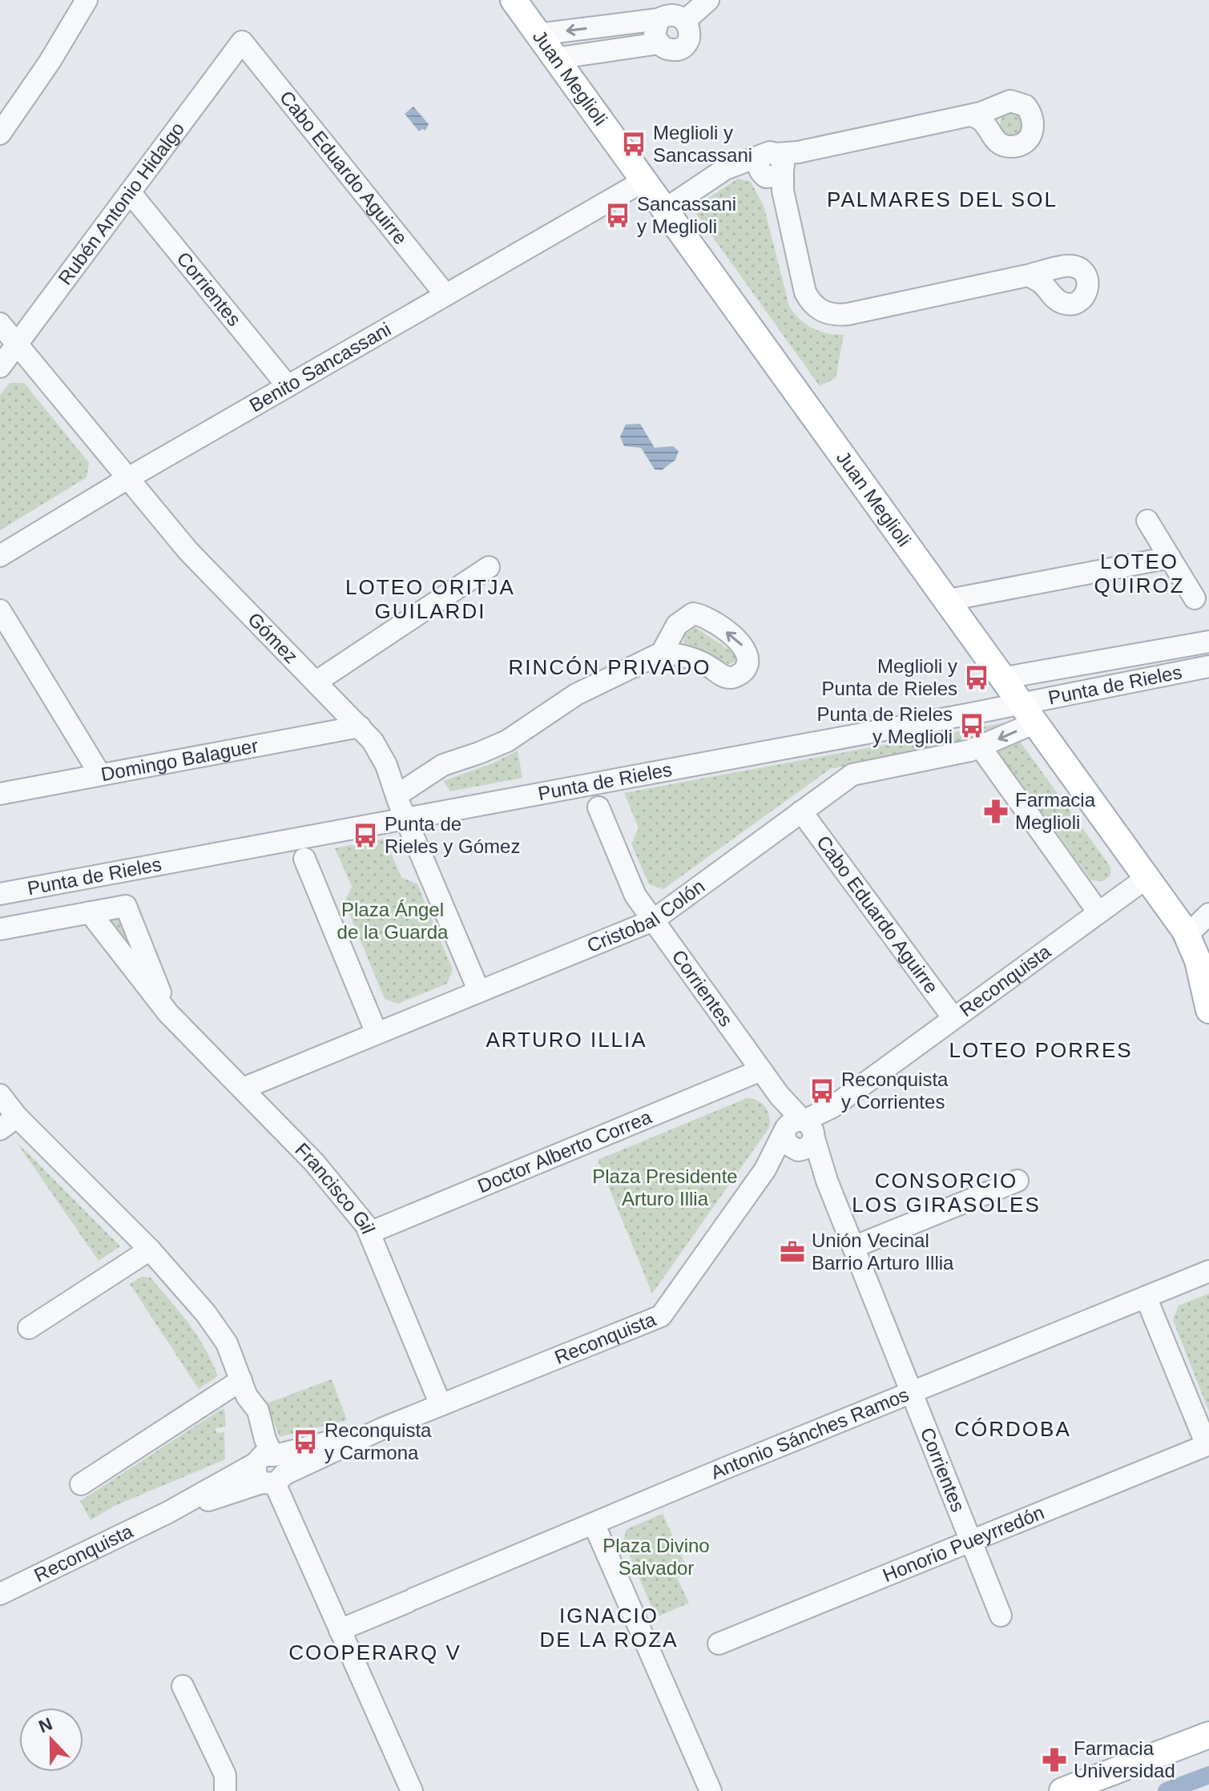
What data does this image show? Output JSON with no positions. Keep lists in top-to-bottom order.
{
  "streets": {
    "main road": ["Juan Meglioli"],
    "street": [
      "Cabo Eduardo Aguirre",
      "Rubén Antonio Hidalgo",
      "Corrientes",
      "Benito Sancassani",
      "Gómez",
      "Punta de Rieles",
      "Domingo Balaguer",
      "Cristobal Colón",
      "Reconquista",
      "Doctor Alberto Correa",
      "Francisco Gil",
      "Antonio Sánches Ramos",
      "Honorio Pueyrredón"
    ]
  },
  "crossings": [
    ["Juan Meglioli", "Benito Sancassani"],
    ["Juan Meglioli", "Punta de Rieles"],
    ["Juan Meglioli", "Cristobal Colón"],
    ["Juan Meglioli", "Reconquista"],
    ["Cabo Eduardo Aguirre", "Rubén Antonio Hidalgo"],
    ["Cabo Eduardo Aguirre", "Benito Sancassani"],
    ["Cabo Eduardo Aguirre", "Cristobal Colón"],
    ["Cabo Eduardo Aguirre", "Reconquista"],
    ["Rubén Antonio Hidalgo", "Corrientes"],
    ["Rubén Antonio Hidalgo", "Gómez"],
    ["Corrientes", "Benito Sancassani"],
    ["Corrientes", "Cristobal Colón"],
    ["Corrientes", "Reconquista"],
    ["Corrientes", "Doctor Alberto Correa"],
    ["Corrientes", "Antonio Sánches Ramos"],
    ["Corrientes", "Honorio Pueyrredón"],
    ["Benito Sancassani", "Gómez"],
    ["Gómez", "Punta de Rieles"],
    ["Gómez", "Domingo Balaguer"],
    ["Gómez", "Cristobal Colón"],
    ["Punta de Rieles", "Cristobal Colón"],
    ["Cristobal Colón", "Francisco Gil"],
    ["Reconquista", "Francisco Gil"],
    ["Doctor Alberto Correa", "Francisco Gil"]
  ],
  "districts": [
    "PALMARES DEL SOL",
    "LOTEO QUIROZ",
    "LOTEO ORITJA GUILARDI",
    "RINCÓN PRIVADO",
    "ARTURO ILLIA",
    "LOTEO PORRES",
    "CONSORCIO LOS GIRASOLES",
    "CÓRDOBA",
    "IGNACIO DE LA ROZA",
    "COOPERARQ V"
  ],
  "parks": ["Plaza Ángel de la Guarda", "Plaza Presidente Arturo Illia", "Plaza Divino Salvador"],
  "places": {
    "bus stop": [
      "Meglioli y Sancassani",
      "Sancassani y Meglioli",
      "Meglioli y Punta de Rieles",
      "Punta de Rieles y Meglioli",
      "Punta de Rieles y Gómez",
      "Reconquista y Corrientes",
      "Reconquista y Carmona"
    ],
    "pharmacy": ["Farmacia Meglioli", "Farmacia Universidad"],
    "office": ["Unión Vecinal Barrio Arturo Illia"]
  },
  "north": "top"
}
